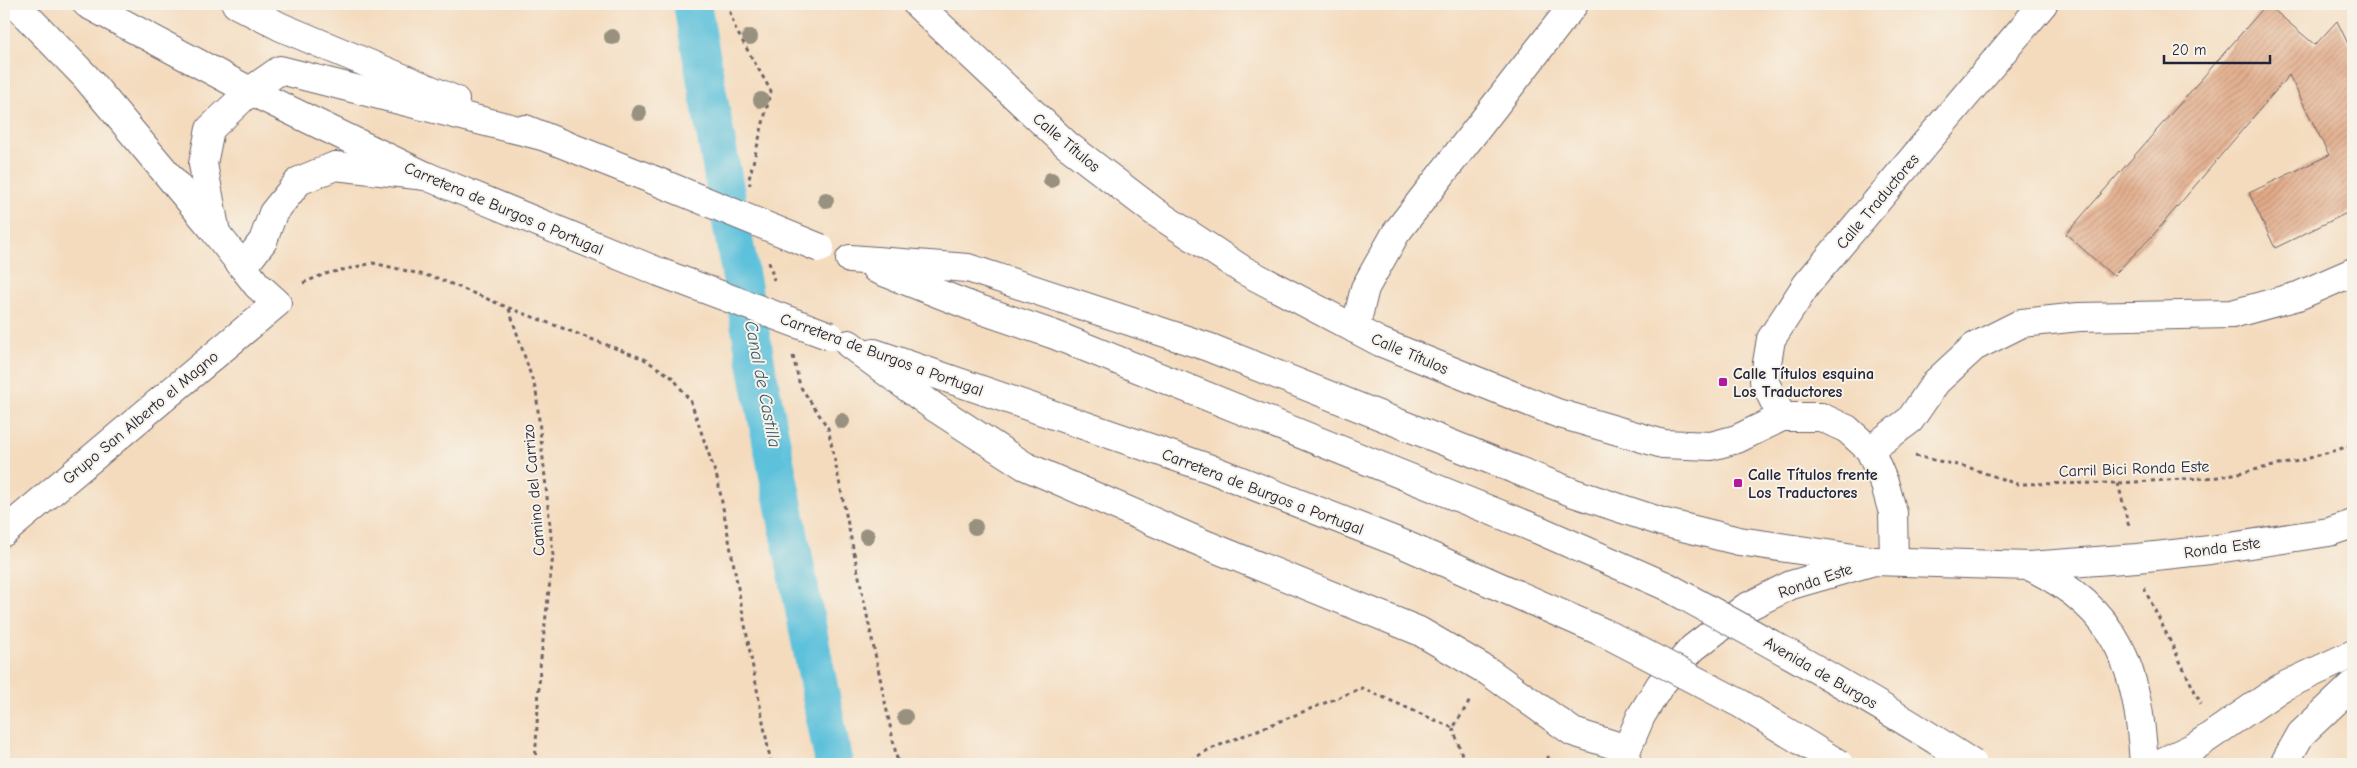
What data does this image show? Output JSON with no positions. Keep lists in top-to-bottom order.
{
  "streets": {
    "main road": [
      "Calle Títulos",
      "Calle Traductores",
      "Carretera de Burgos a Portugal",
      "Grupo San Alberto el Magno",
      "Ronda Este",
      "Avenida de Burgos"
    ],
    "path": ["Carril Bici Ronda Este", "Camino del Carrizo"]
  },
  "crossings": [
    ["Calle Títulos", "Calle Traductores"],
    ["Calle Títulos", "Ronda Este"]
  ],
  "water": ["Canal de Castilla"],
  "places": {
    "transit": ["Calle Títulos esquina Los Traductores", "Calle Títulos frente Los Traductores"]
  },
  "scale_bar": "20 m"
}
